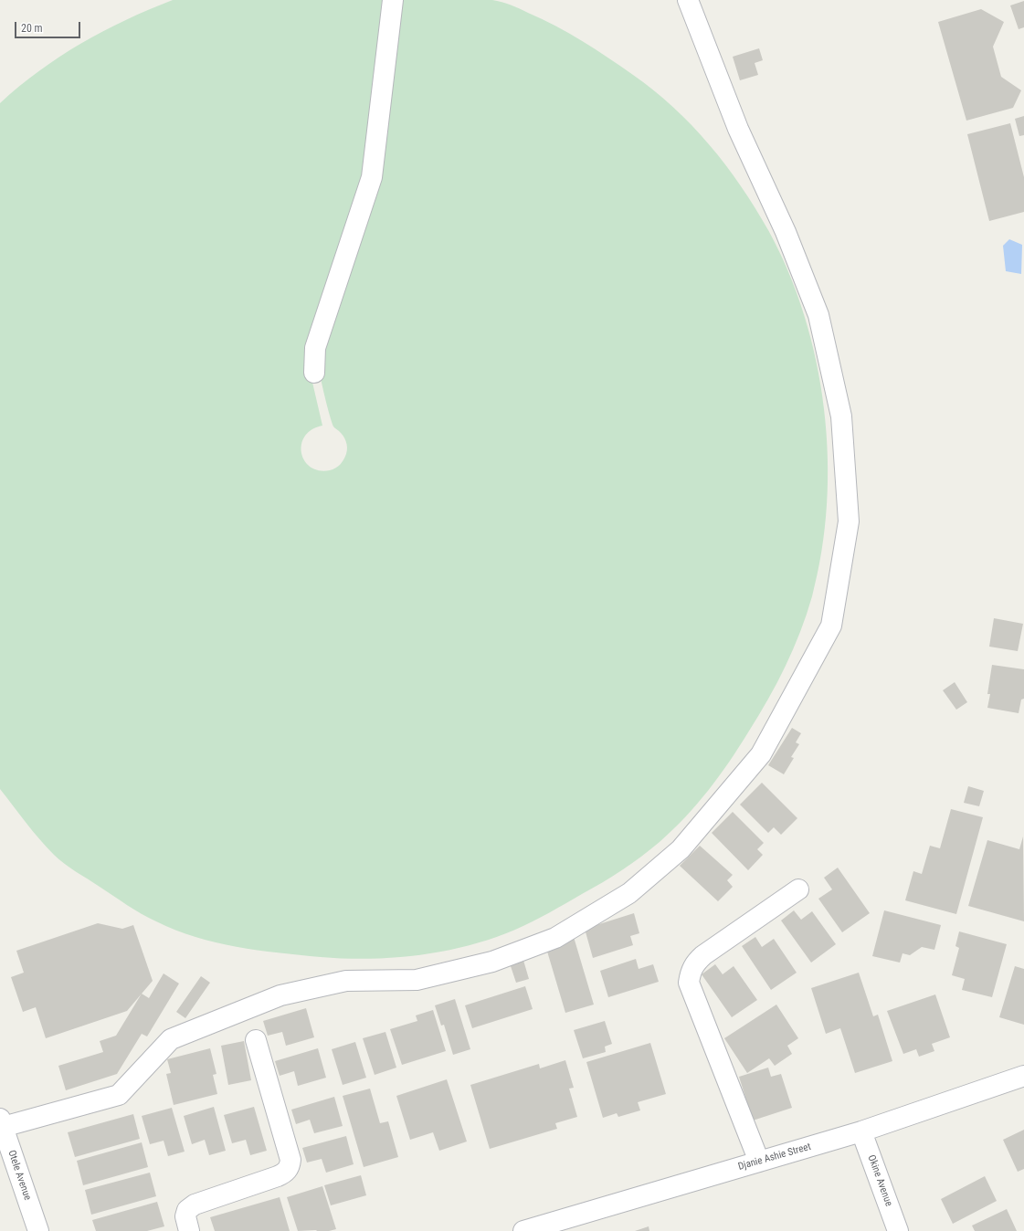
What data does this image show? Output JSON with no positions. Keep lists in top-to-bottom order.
{
  "streets": {
    "street": ["Djanie Ashie Street", "Otele Avenue", "Okine Avenue"]
  },
  "crossings": [
    ["Djanie Ashie Street", "Okine Avenue"]
  ],
  "scale_bar": "20 m"
}
